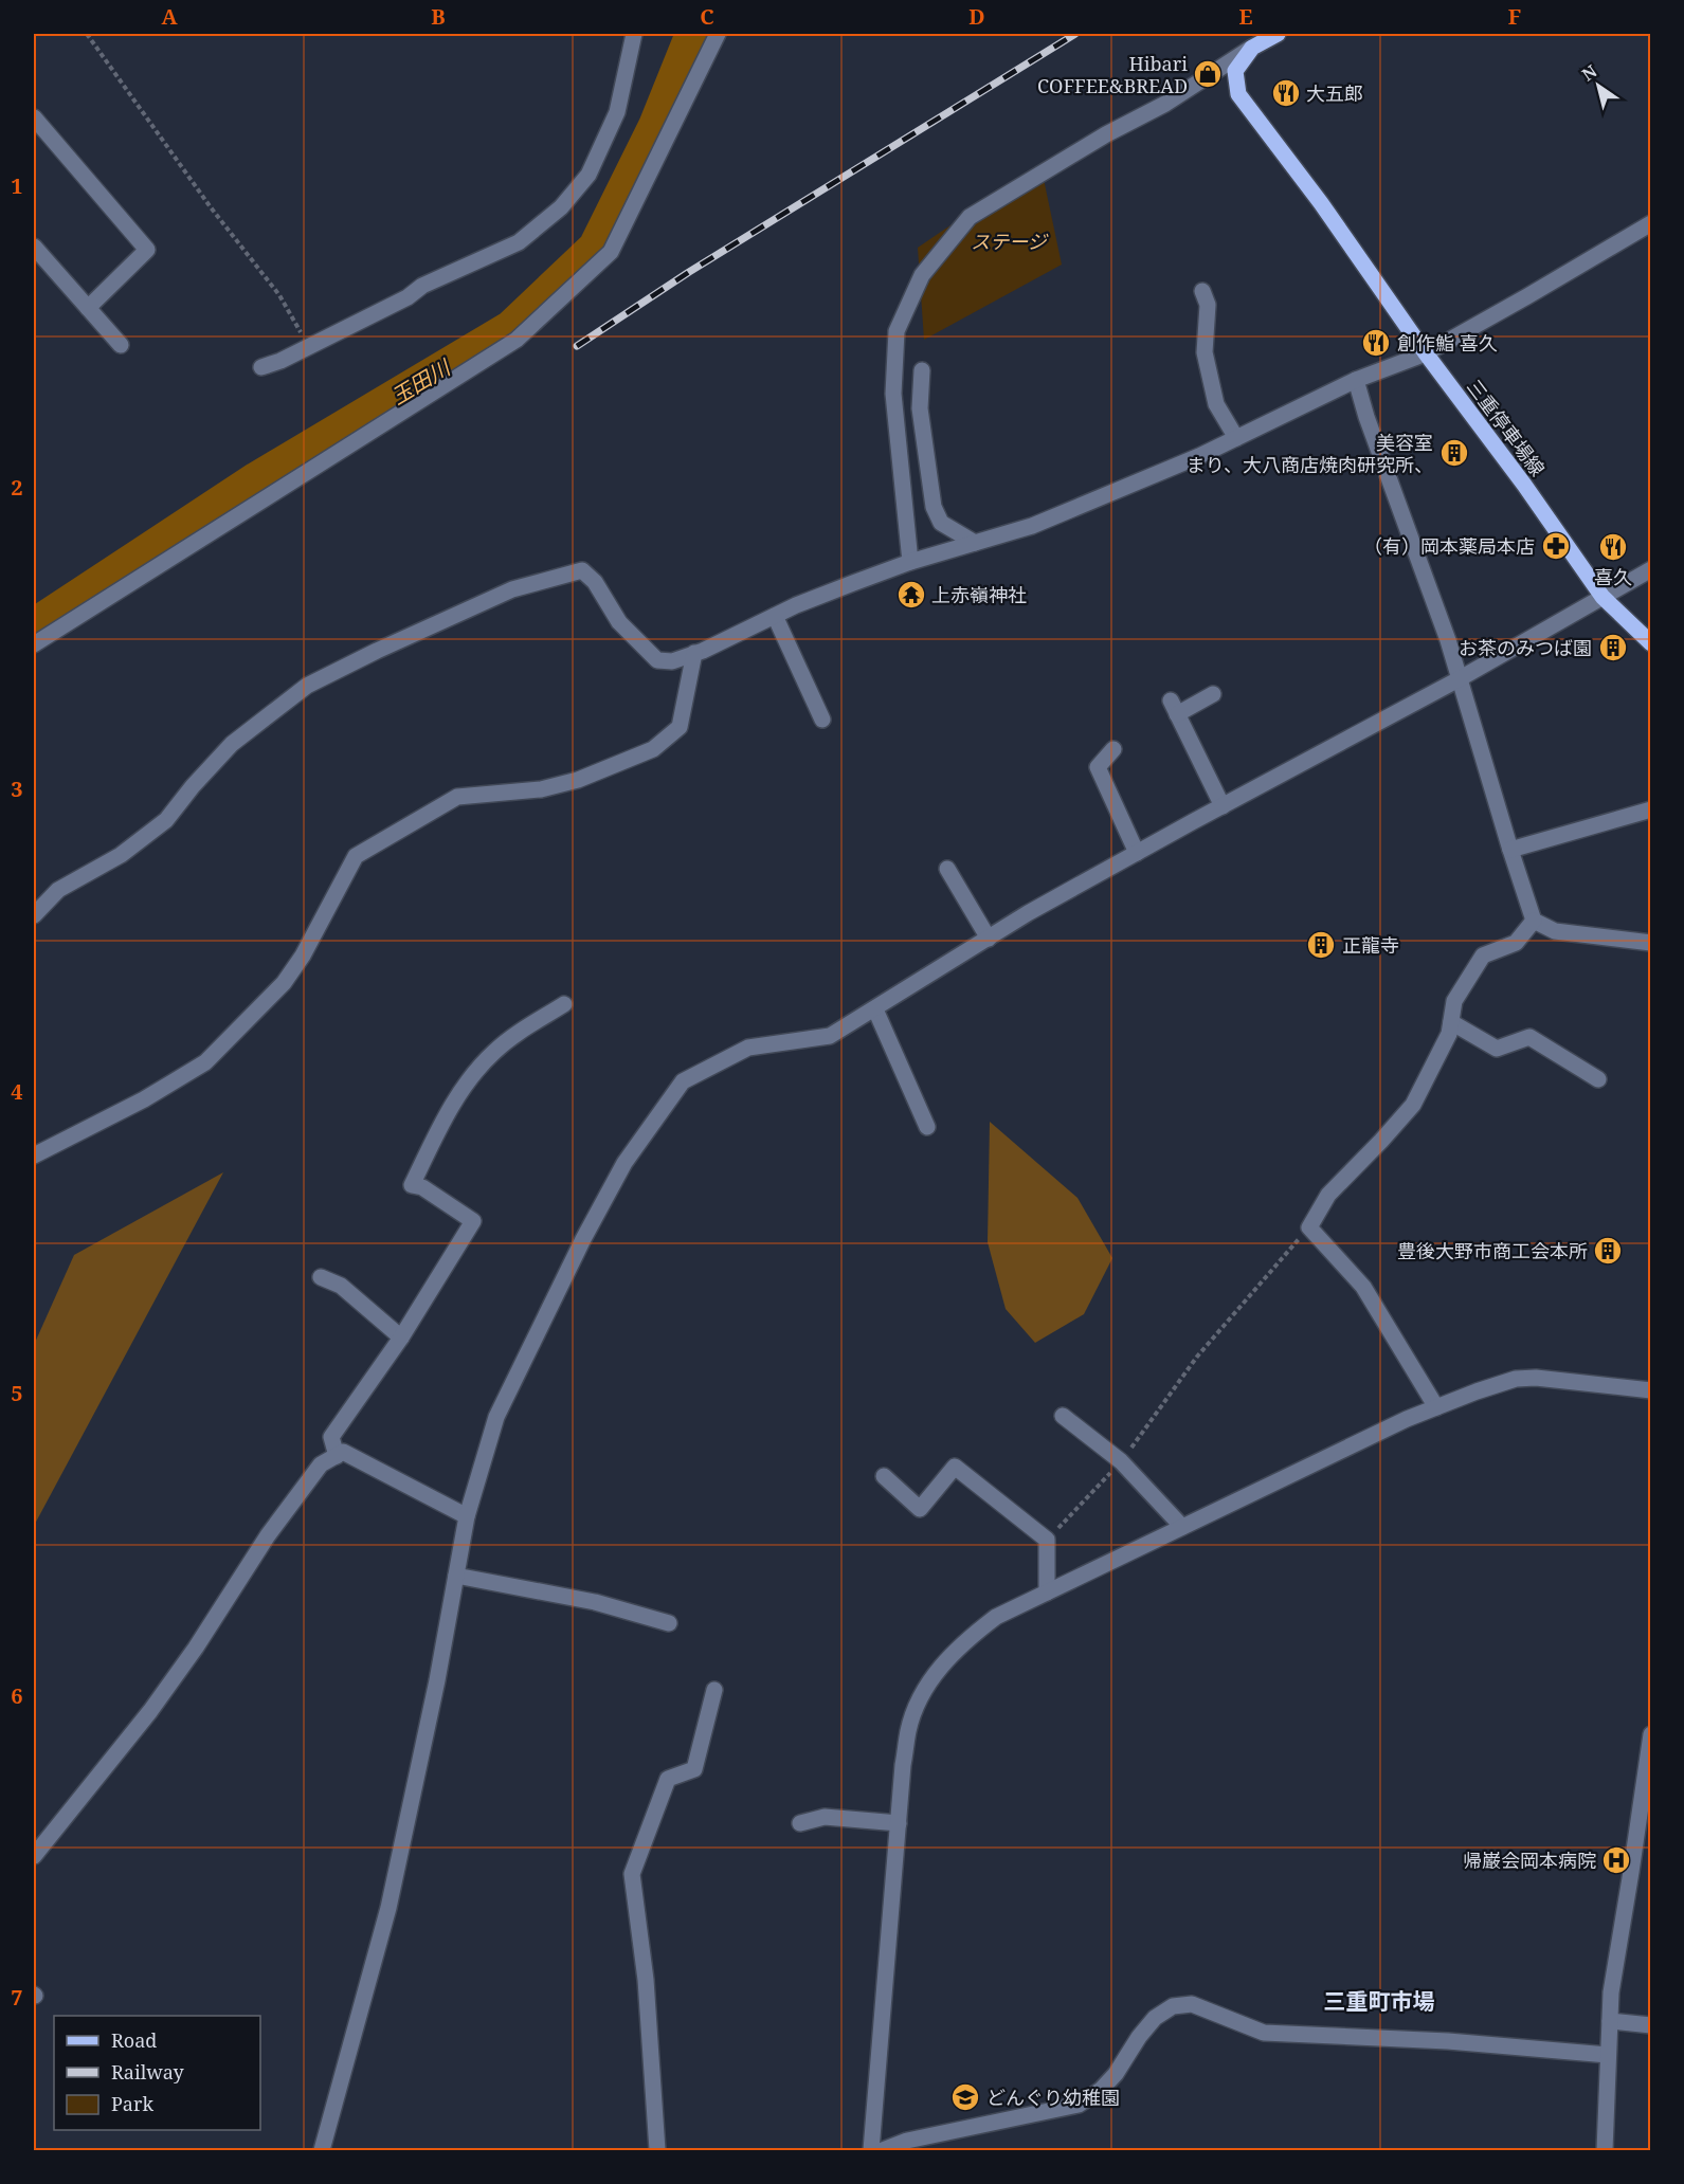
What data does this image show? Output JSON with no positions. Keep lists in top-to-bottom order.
{
  "streets": {
    "main road": ["三重停車場線"]
  },
  "districts": ["三重町市場"],
  "water": ["玉田川"],
  "parks": ["ステージ"],
  "places": {
    "shop": ["Hibari COFFEE&BREAD"],
    "restaurant": ["大五郎", "創作鮨 喜久", "喜久"],
    "building": [
      "美容室 まり、大八商店焼肉研究所、",
      "お茶のみつば園",
      "正龍寺",
      "豊後大野市商工会本所"
    ],
    "pharmacy": ["（有）岡本薬局本店"],
    "temple": ["上赤嶺神社"],
    "hospital": ["帰巌会岡本病院"],
    "school or university": ["どんぐり幼稚園"]
  },
  "legend": ["Road", "Railway", "Park"],
  "north": "top left",
  "grid": {
    "columns": [
      "A",
      "B",
      "C",
      "D",
      "E",
      "F"
    ],
    "rows": [
      "1",
      "2",
      "3",
      "4",
      "5",
      "6",
      "7"
    ]
  }
}
